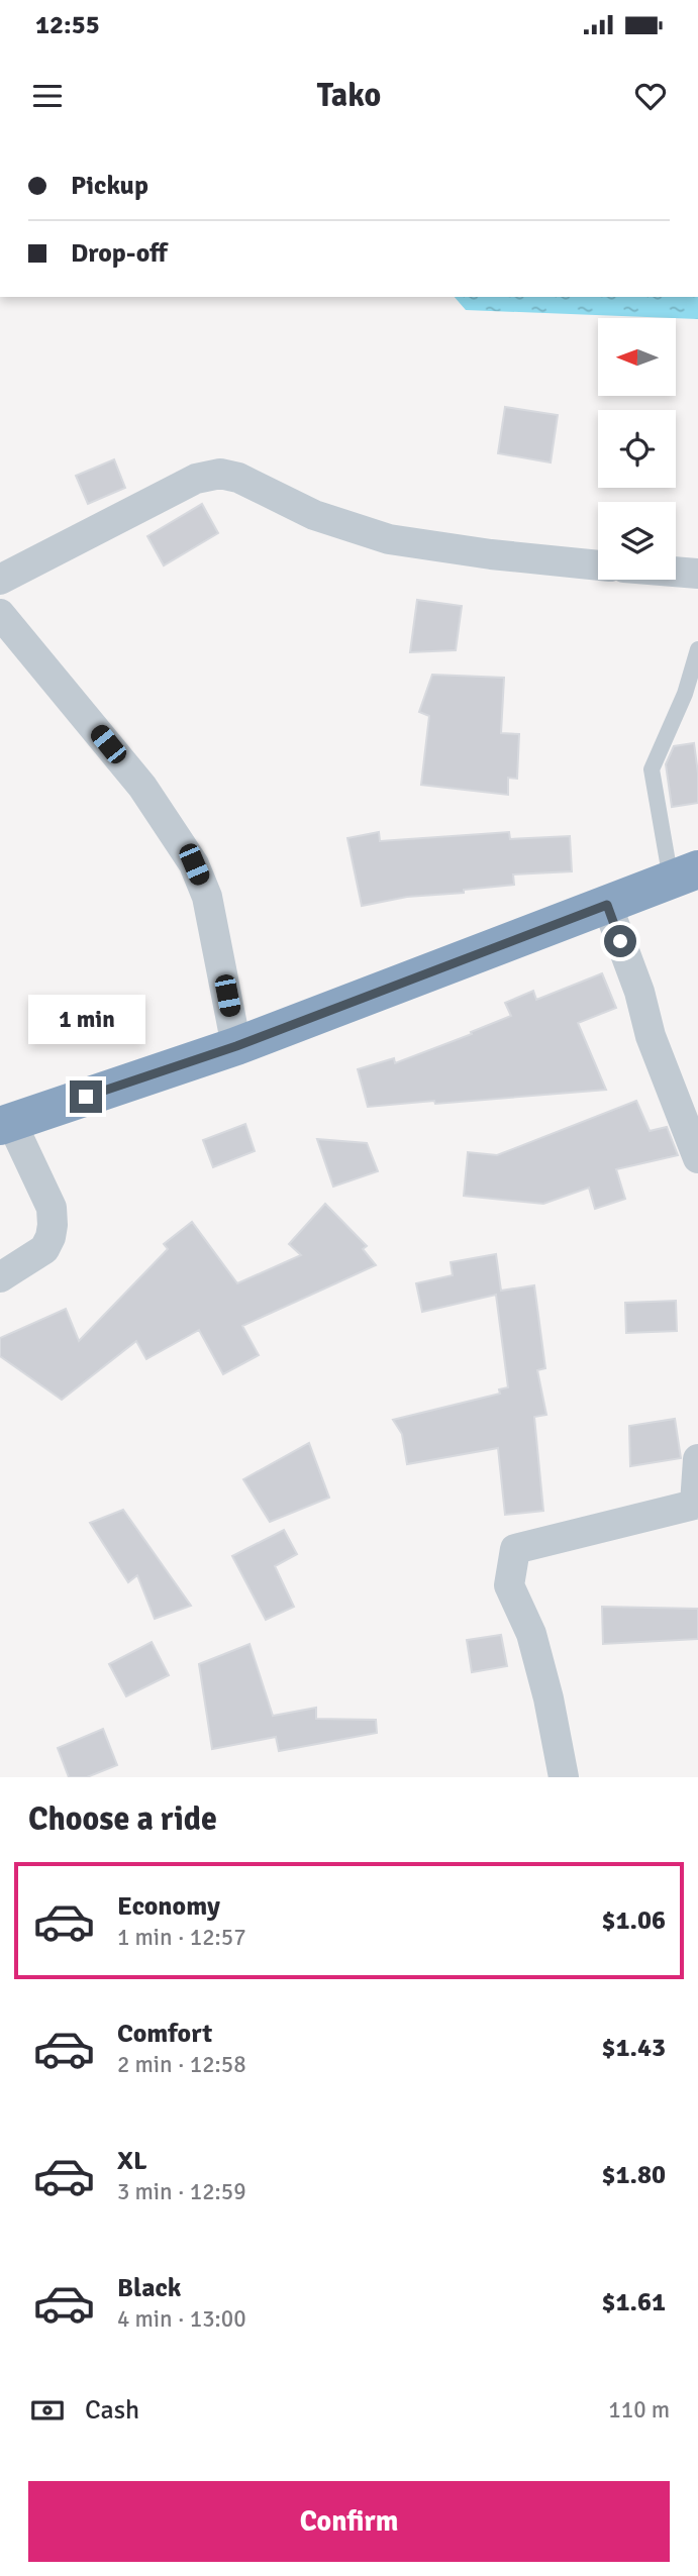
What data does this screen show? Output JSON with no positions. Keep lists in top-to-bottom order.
{
  "north": "left",
  "page": {
    "status": "12:55",
    "header": "Tako",
    "banner": ["Pickup", "Drop-off"],
    "bubble": "1 min",
    "heading": "Choose a ride",
    "list": [
      {
        "name": "Economy",
        "note": "1 min · 12:57",
        "value": "$1.06"
      },
      {
        "name": "Comfort",
        "note": "2 min · 12:58",
        "value": "$1.43"
      },
      {
        "name": "XL",
        "note": "3 min · 12:59",
        "value": "$1.80"
      },
      {
        "name": "Black",
        "note": "4 min · 13:00",
        "value": "$1.61"
      }
    ],
    "pay": ["Cash", "110 m"],
    "buttons": "Confirm"
  }
}
